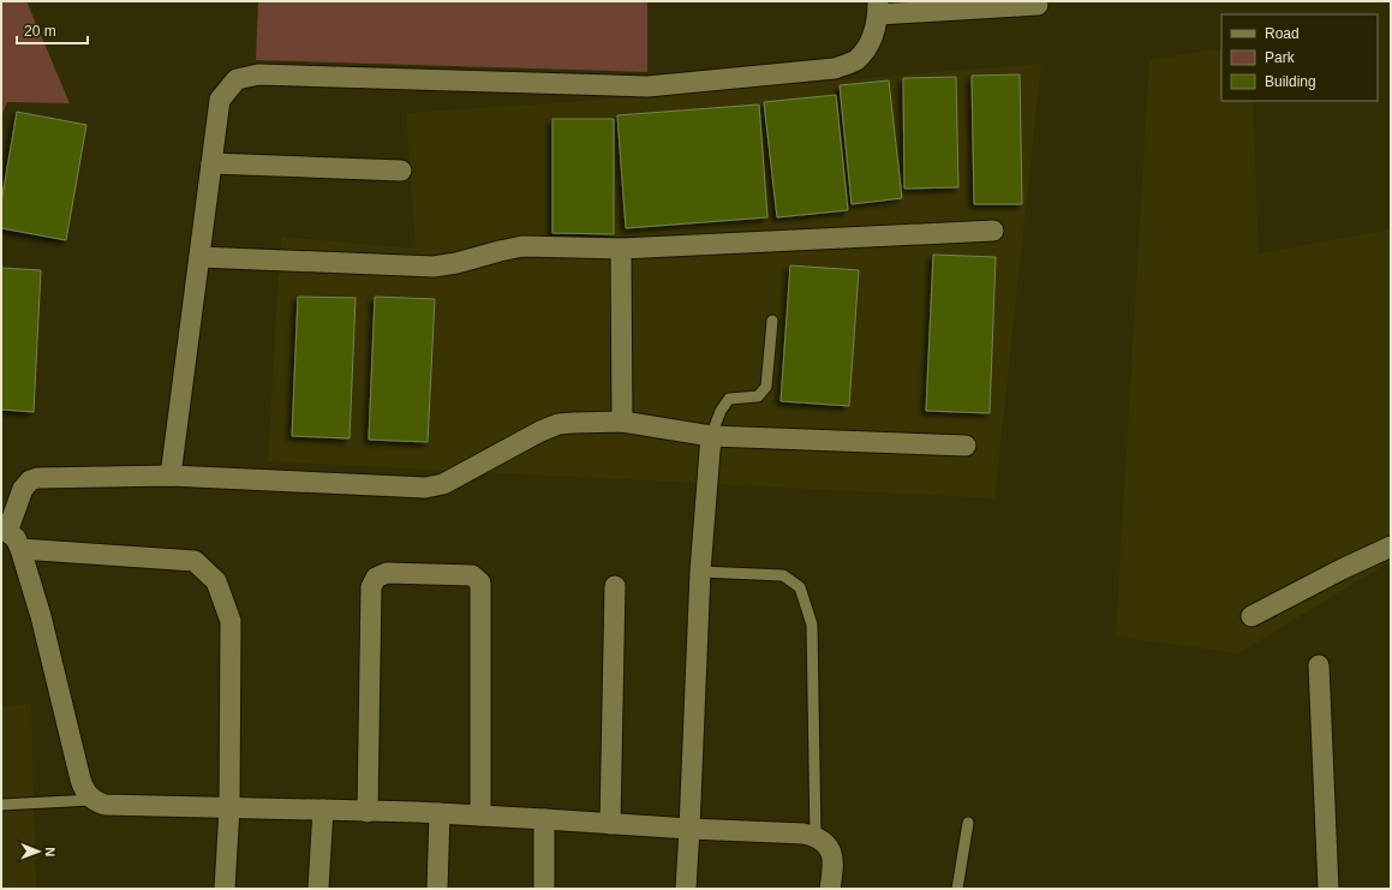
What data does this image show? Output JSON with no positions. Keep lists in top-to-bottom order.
{
  "legend": ["Road", "Park", "Building"],
  "scale_bar": "20 m",
  "north": "right"
}
